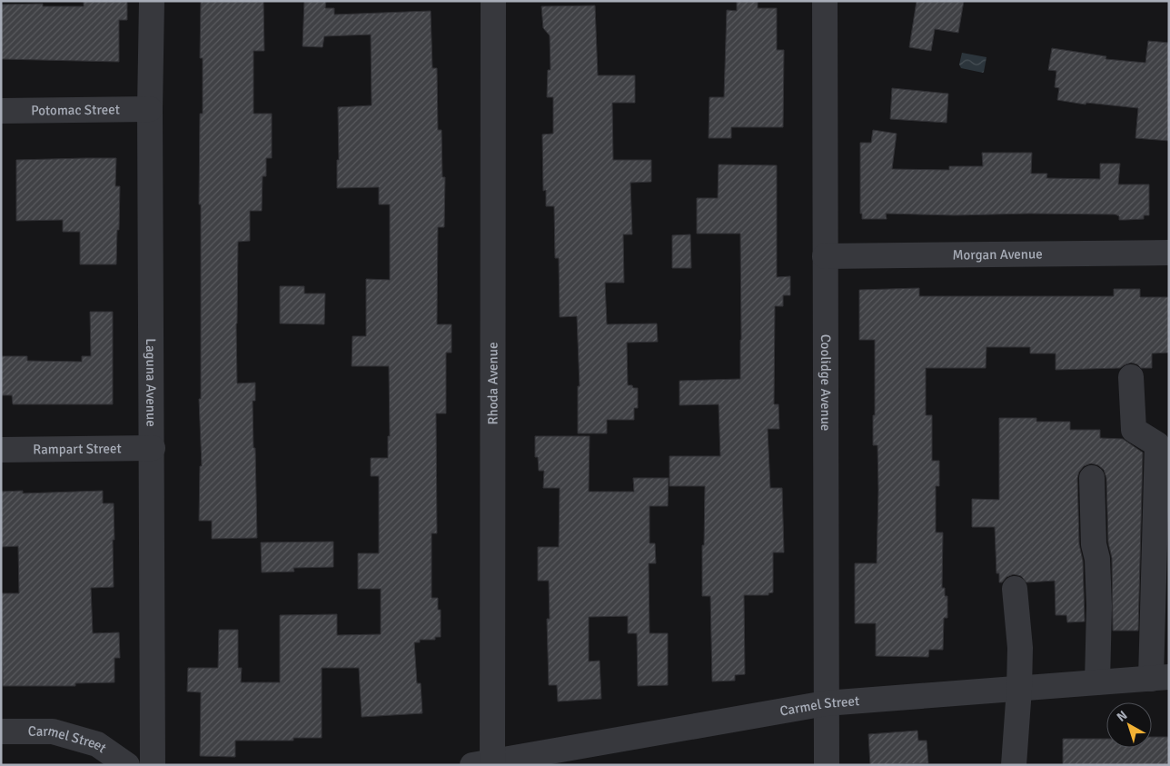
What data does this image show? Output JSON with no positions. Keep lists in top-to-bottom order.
{
  "streets": {
    "street": [
      "Potomac Street",
      "Morgan Avenue",
      "Laguna Avenue",
      "Rhoda Avenue",
      "Coolidge Avenue",
      "Rampart Street",
      "Carmel Street"
    ]
  },
  "crossings": [
    ["Potomac Street", "Laguna Avenue"],
    ["Morgan Avenue", "Coolidge Avenue"],
    ["Laguna Avenue", "Rampart Street"],
    ["Rhoda Avenue", "Carmel Street"],
    ["Coolidge Avenue", "Carmel Street"]
  ],
  "north": "top left"
}
